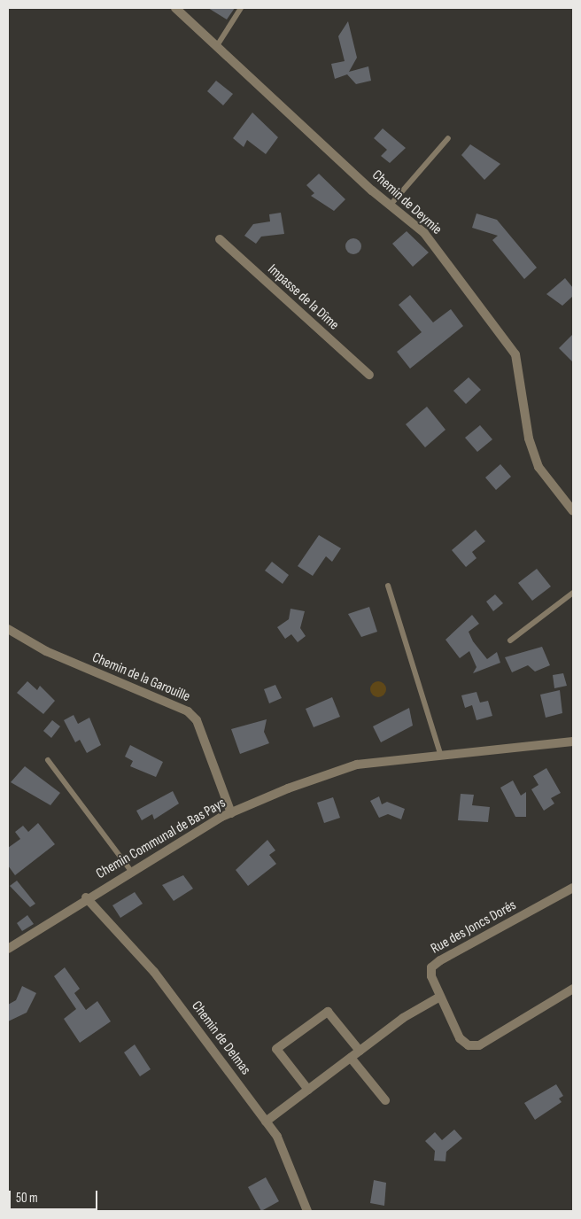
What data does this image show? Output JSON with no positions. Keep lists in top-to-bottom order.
{
  "streets": {
    "street": [
      "Chemin de Deymie",
      "Impasse de la Dîme",
      "Chemin de la Garouille",
      "Chemin Communal de Bas Pays",
      "Rue des Joncs Dorés",
      "Chemin de Delmas"
    ]
  },
  "crossings": [
    ["Chemin de la Garouille", "Chemin Communal de Bas Pays"],
    ["Chemin Communal de Bas Pays", "Chemin de Delmas"]
  ],
  "scale_bar": "50 m"
}
